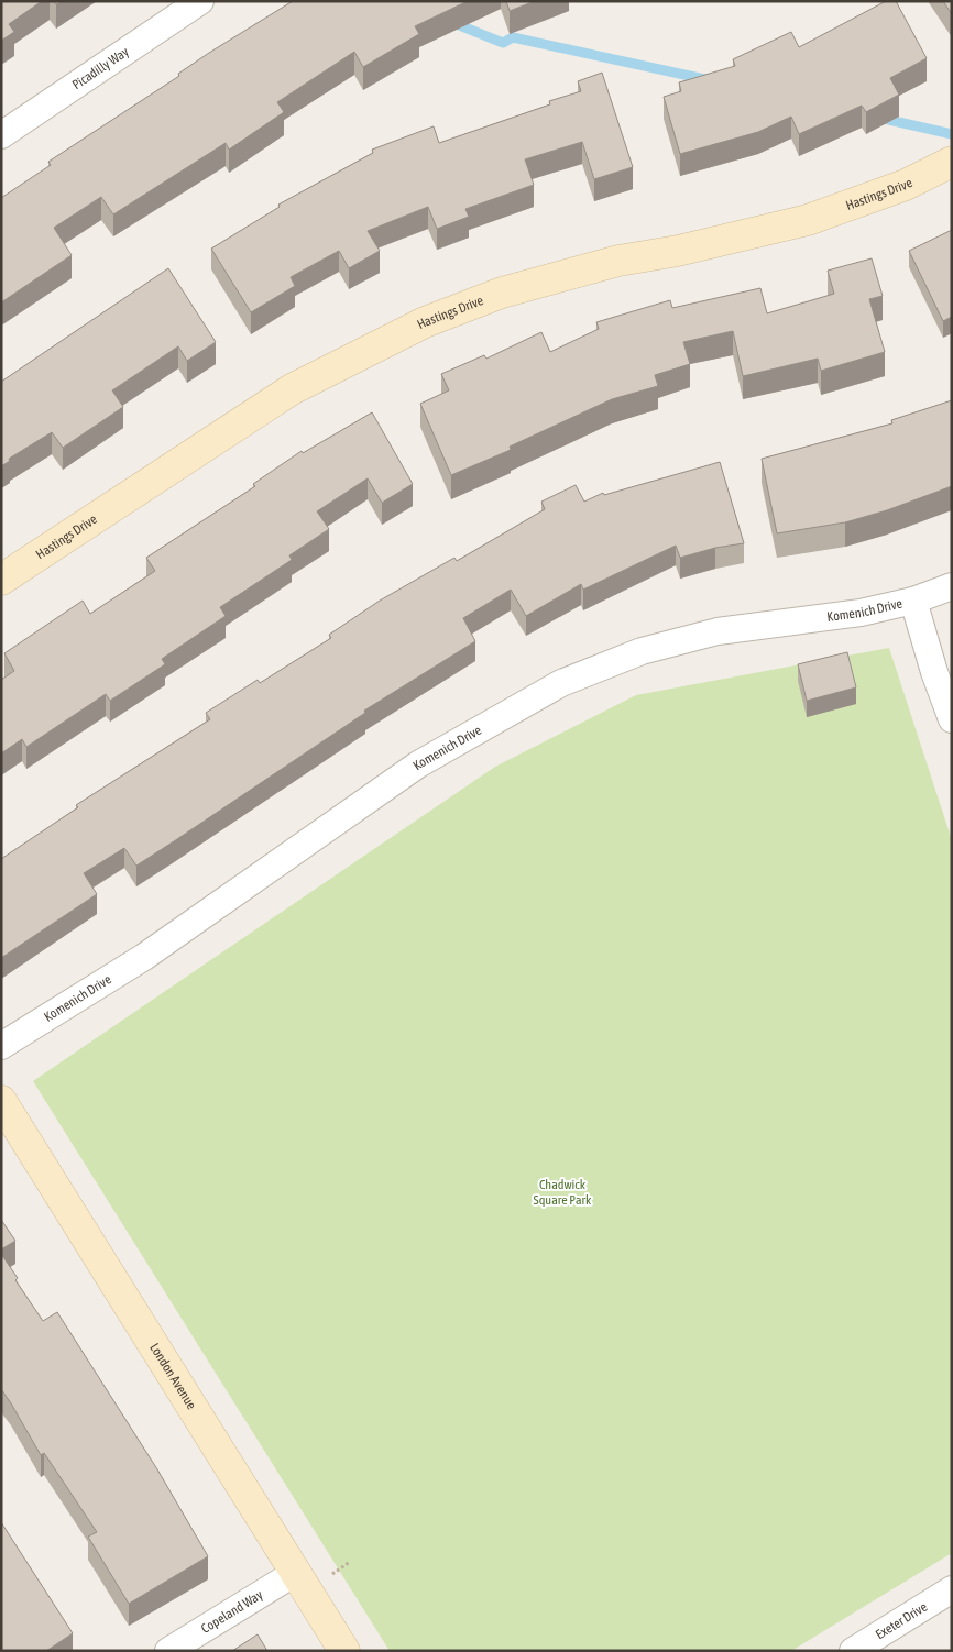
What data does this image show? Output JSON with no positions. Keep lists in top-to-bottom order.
{
  "streets": {
    "street": [
      "Picadilly Way",
      "Hastings Drive",
      "Komenich Drive",
      "London Avenue",
      "Copeland Way",
      "Exeter Drive"
    ]
  },
  "crossings": [
    ["London Avenue", "Copeland Way"]
  ],
  "parks": ["Chadwick Square Park"]
}
